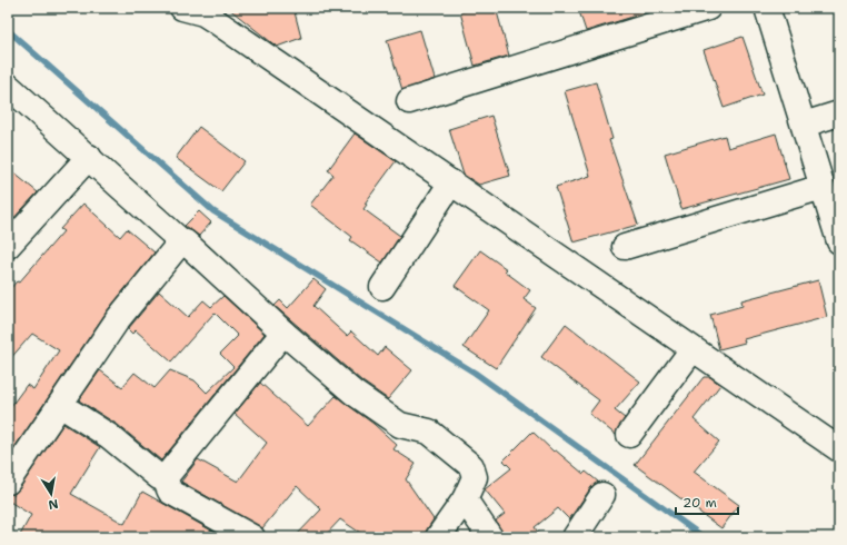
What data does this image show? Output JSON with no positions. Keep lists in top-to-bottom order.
{
  "scale_bar": "20 m",
  "north": "bottom"
}
